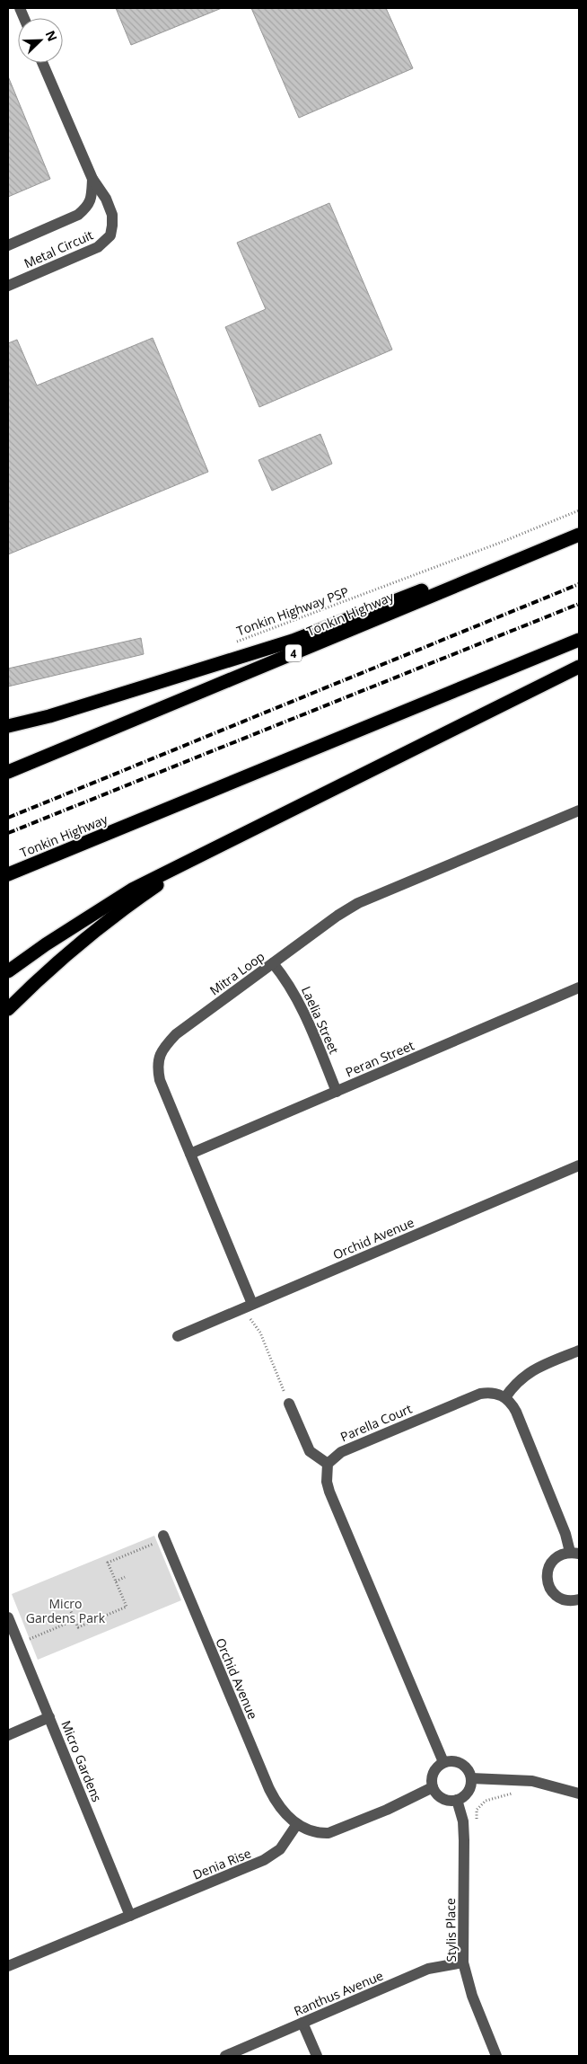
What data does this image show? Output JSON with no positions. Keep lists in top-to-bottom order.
{
  "streets": {
    "highway": ["Tonkin Highway", "4"],
    "street": [
      "Metal Circuit",
      "Mitra Loop",
      "Laelia Street",
      "Peran Street",
      "Orchid Avenue",
      "Parella Court",
      "Micro Gardens",
      "Denia Rise",
      "Stylis Place",
      "Ranthus Avenue"
    ],
    "path": ["Tonkin Highway PSP"]
  },
  "crossings": [
    ["Mitra Loop", "Laelia Street"],
    ["Mitra Loop", "Peran Street"],
    ["Mitra Loop", "Orchid Avenue"],
    ["Laelia Street", "Peran Street"],
    ["Orchid Avenue", "Denia Rise"],
    ["Micro Gardens", "Denia Rise"],
    ["Stylis Place", "Ranthus Avenue"]
  ],
  "parks": ["Micro Gardens Park"],
  "north": "top right"
}
